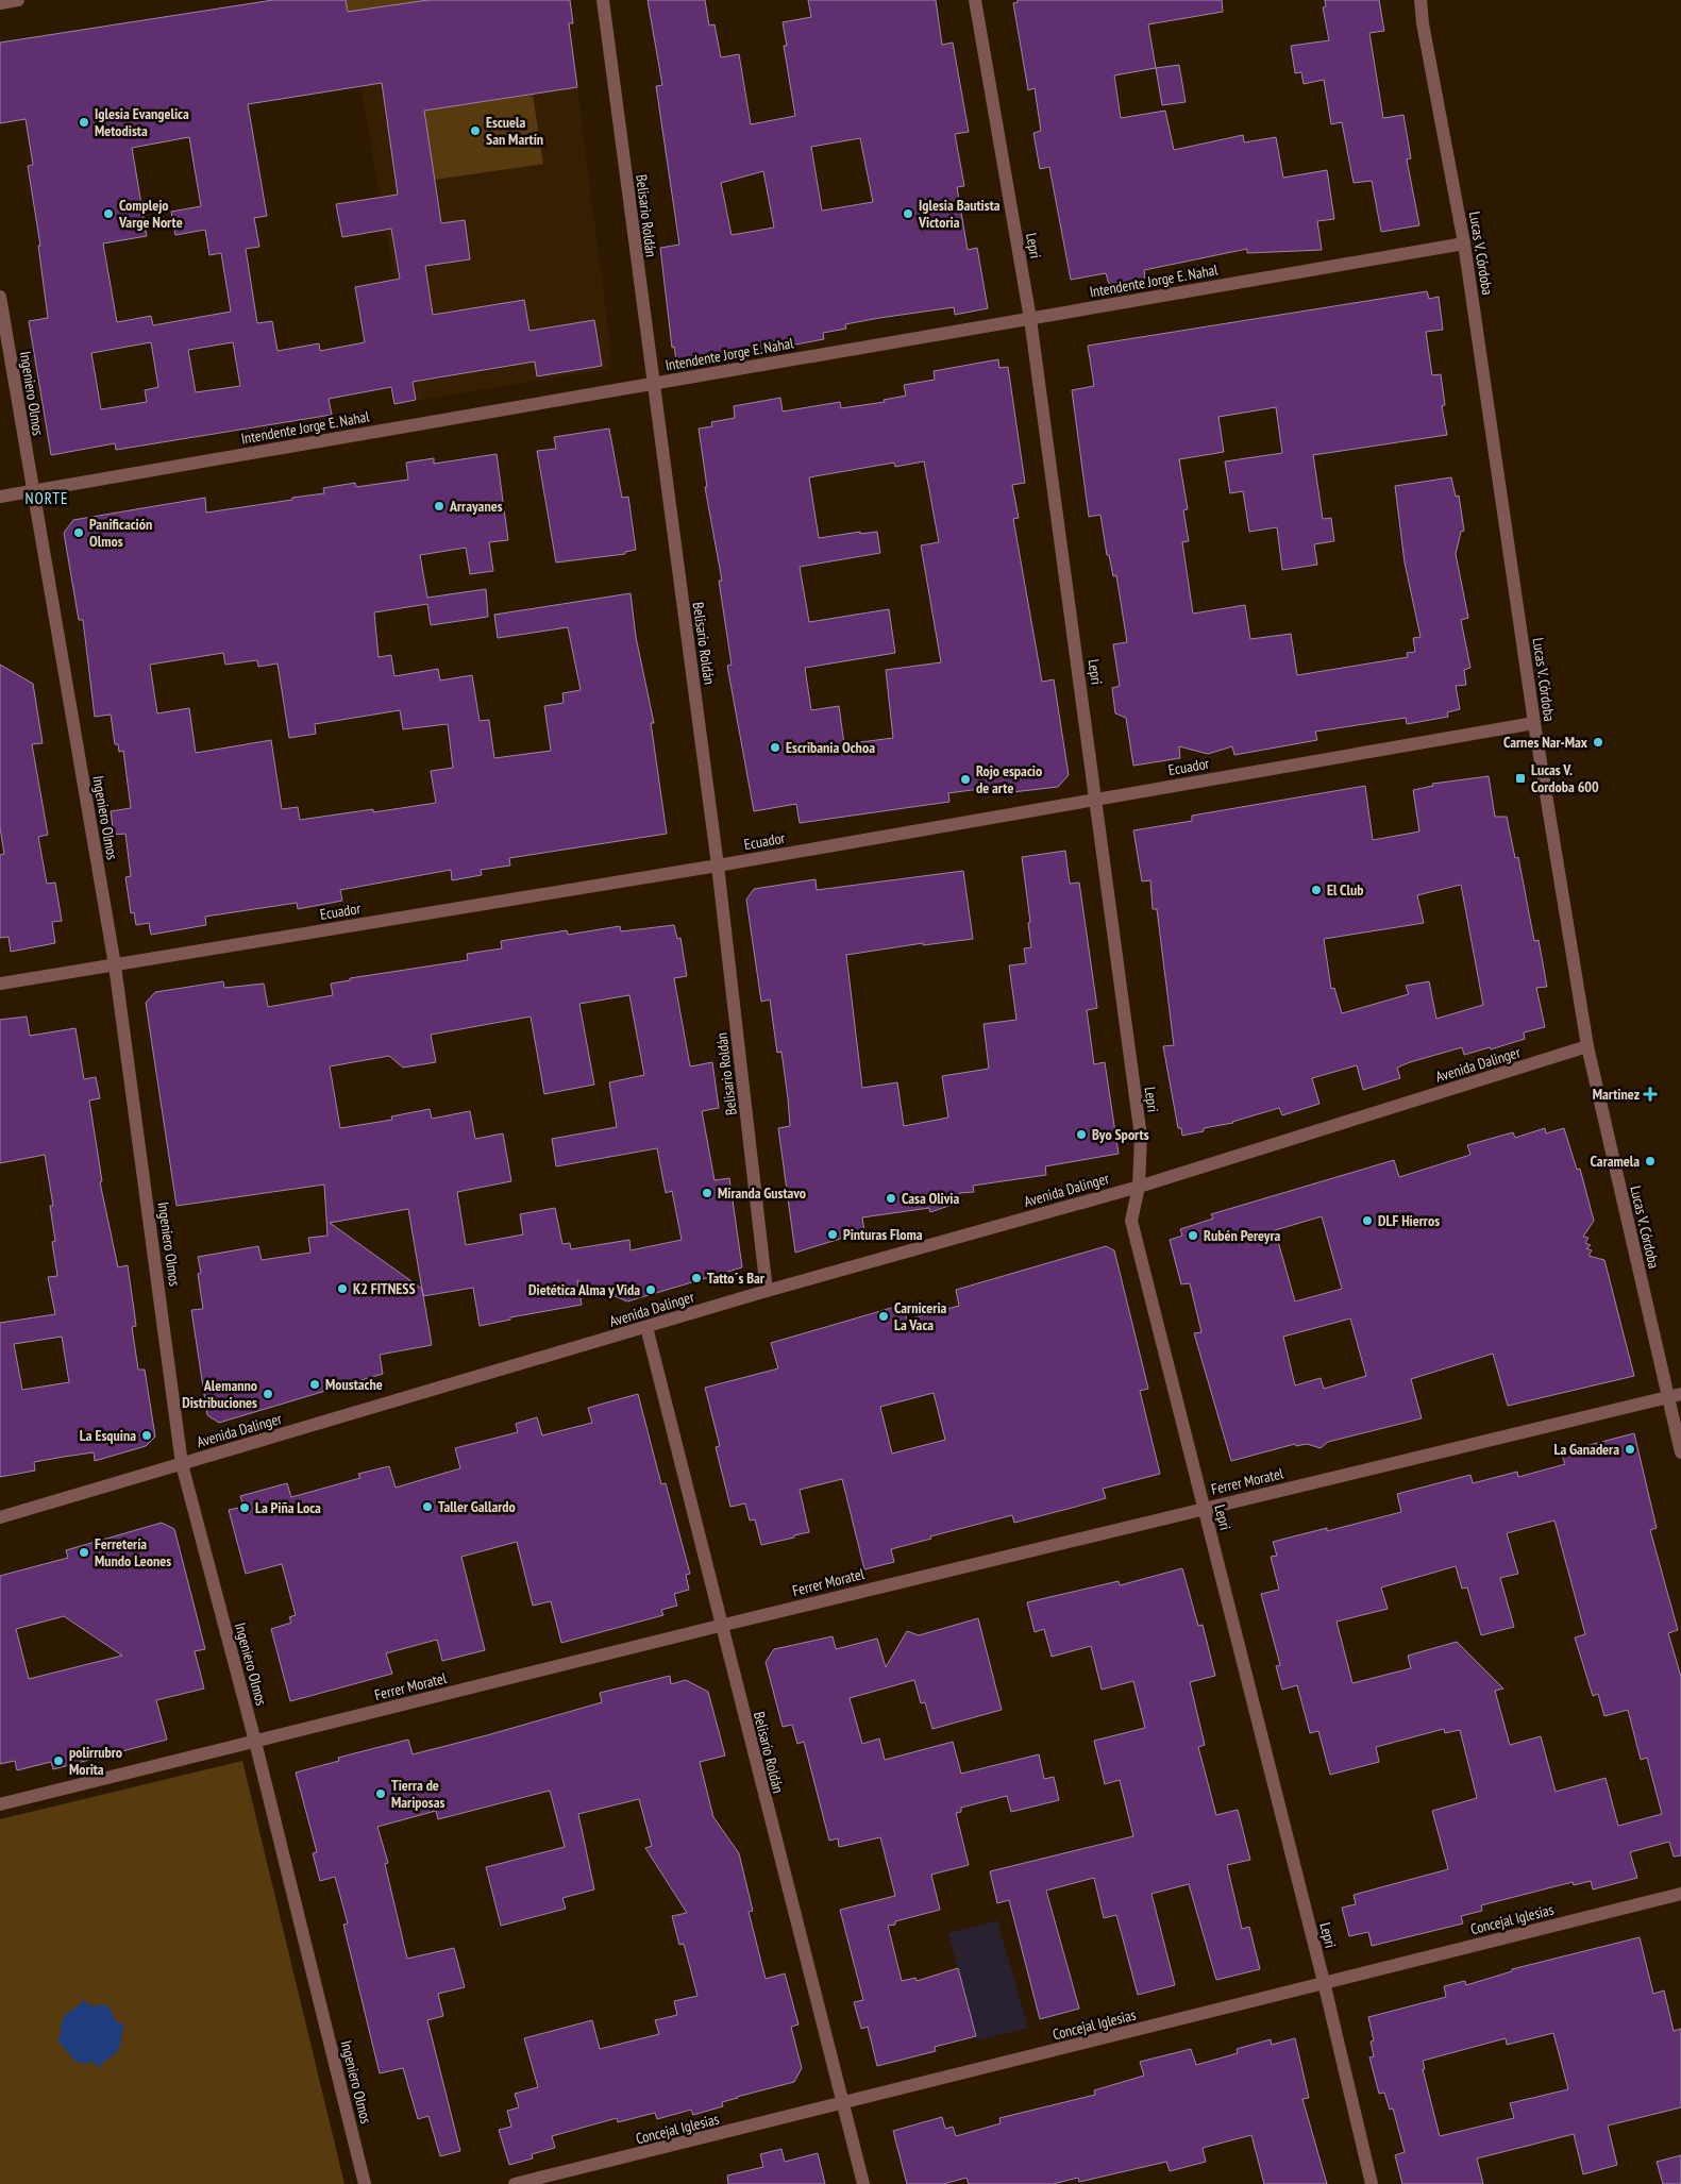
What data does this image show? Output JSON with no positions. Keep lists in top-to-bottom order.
{
  "streets": {
    "street": [
      "Belisario Roldán",
      "Lepri",
      "Lucas V. Córdoba",
      "Intendente Jorge E. Nahal",
      "Ingeniero Olmos",
      "Ecuador",
      "Avenida Dalinger",
      "Ferrer Moratel",
      "Concejal Iglesias"
    ]
  },
  "crossings": [
    ["Belisario Roldán", "Intendente Jorge E. Nahal"],
    ["Belisario Roldán", "Ecuador"],
    ["Belisario Roldán", "Avenida Dalinger"],
    ["Belisario Roldán", "Ferrer Moratel"],
    ["Belisario Roldán", "Concejal Iglesias"],
    ["Lepri", "Intendente Jorge E. Nahal"],
    ["Lepri", "Ecuador"],
    ["Lepri", "Avenida Dalinger"],
    ["Lepri", "Ferrer Moratel"],
    ["Lepri", "Concejal Iglesias"],
    ["Lucas V. Córdoba", "Intendente Jorge E. Nahal"],
    ["Lucas V. Córdoba", "Ecuador"],
    ["Lucas V. Córdoba", "Avenida Dalinger"],
    ["Lucas V. Córdoba", "Ferrer Moratel"],
    ["Intendente Jorge E. Nahal", "Ingeniero Olmos"],
    ["Ingeniero Olmos", "Ecuador"],
    ["Ingeniero Olmos", "Avenida Dalinger"],
    ["Ingeniero Olmos", "Ferrer Moratel"]
  ],
  "districts": ["NORTE"],
  "places": {
    "other": [
      "Iglesia Evangelica Metodista",
      "Escuela San Martín",
      "Complejo Varge Norte",
      "Iglesia Bautista Victoria",
      "Arrayanes",
      "Panificación Olmos",
      "Carnes Nar-Max",
      "Escribania Ochoa",
      "Rojo espacio de arte",
      "El Club",
      "Byo Sports",
      "Caramela",
      "Miranda Gustavo",
      "Casa Olivia",
      "DLF Hierros",
      "Pinturas Floma",
      "Rubén Pereyra",
      "Tatto´s Bar",
      "K2 FITNESS",
      "Dietética Alma y Vida",
      "Carniceria La Vaca",
      "Moustache",
      "Alemanno Distribuciones",
      "La Esquina",
      "La Ganadera",
      "Taller Gallardo",
      "La Piña Loca",
      "Ferretería Mundo Leones",
      "polirrubro Morita",
      "Tierra de Mariposas"
    ],
    "transit": ["Lucas V. Cordoba 600"],
    "health": ["Martinez"]
  }
}
